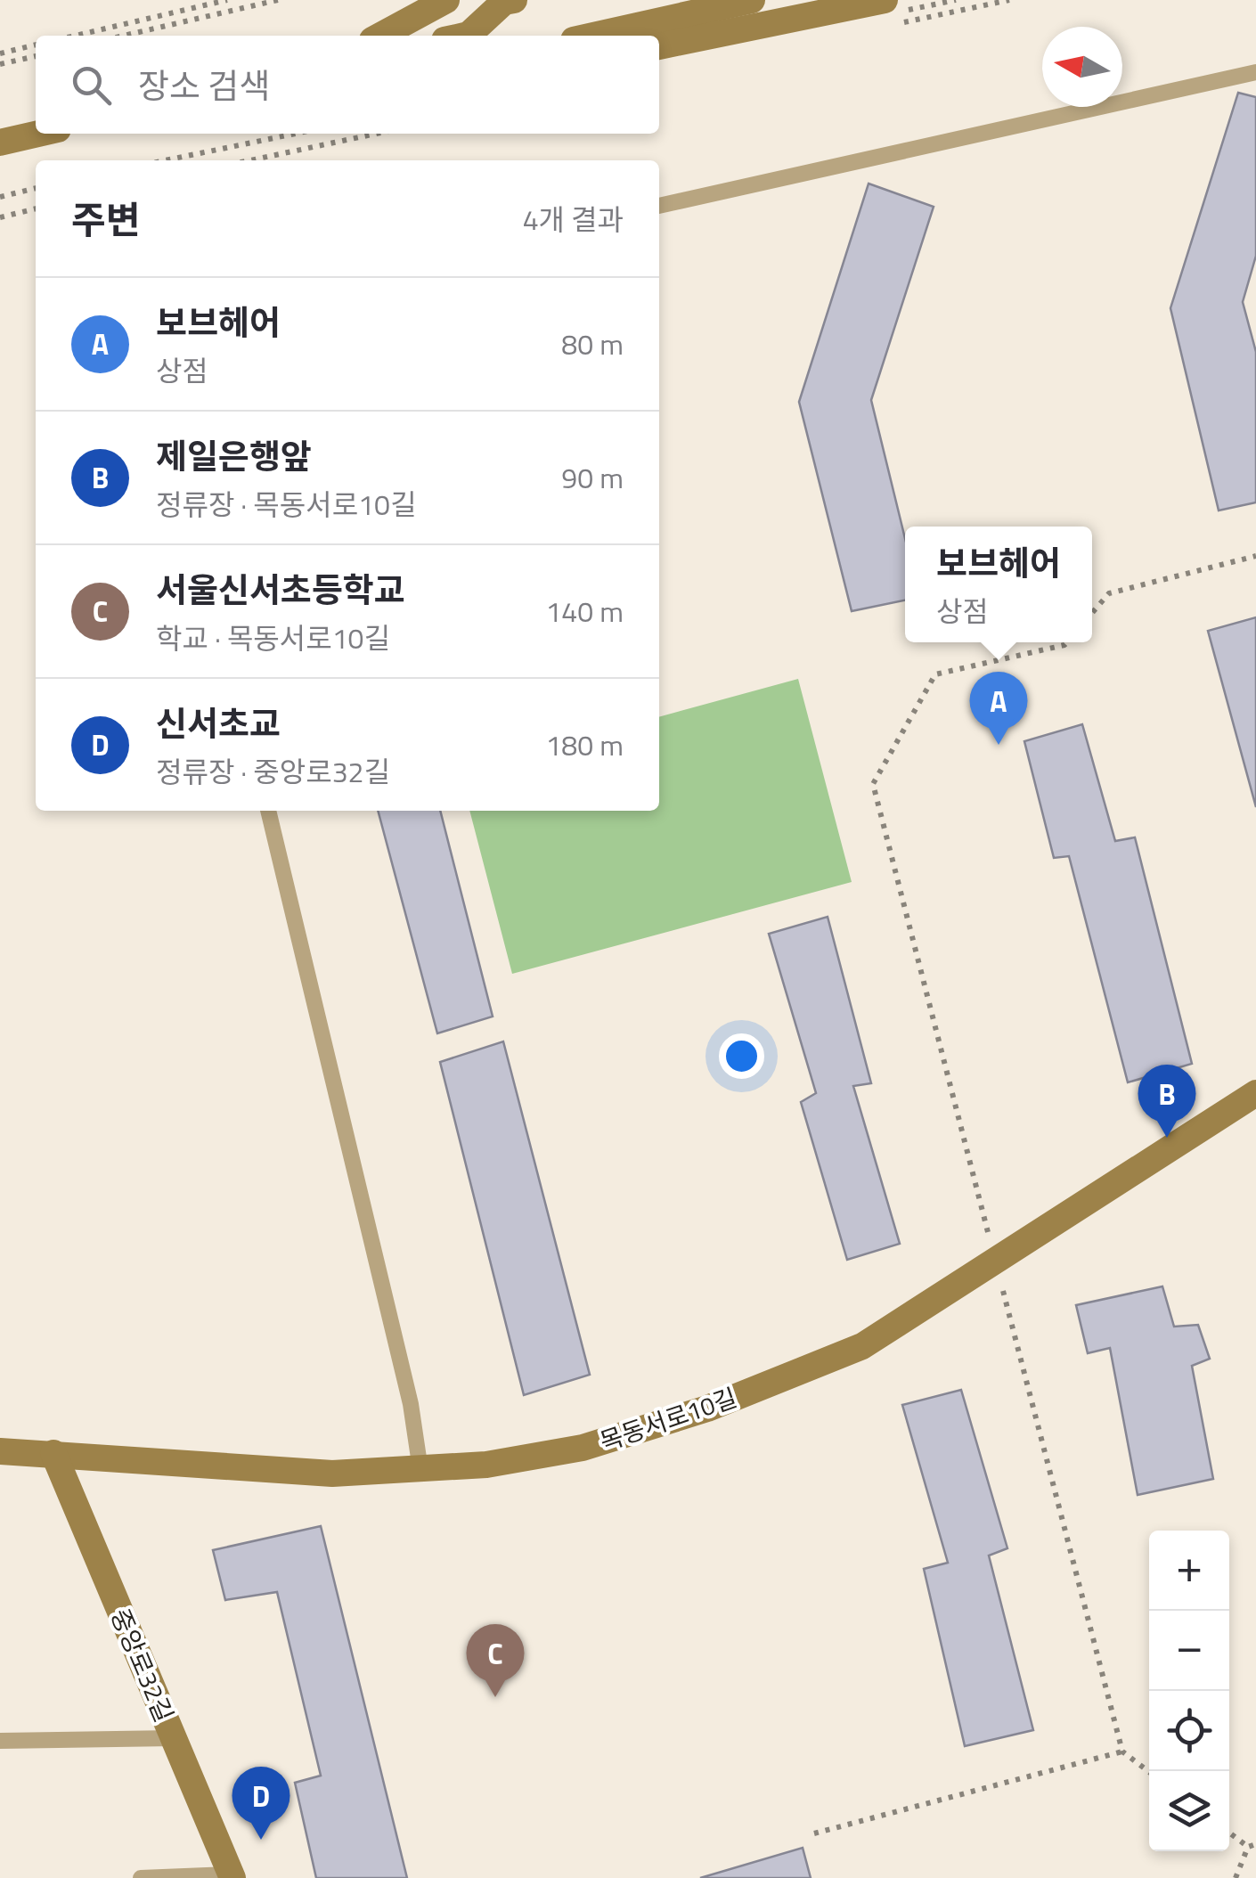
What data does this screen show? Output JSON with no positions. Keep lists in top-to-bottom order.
{
  "streets": {
    "street": ["목동서로10길", "중앙로32길"]
  },
  "crossings": [
    ["목동서로10길", "중앙로32길"]
  ],
  "north": "left",
  "page": {
    "search": "장소 검색",
    "heading": ["주변", "4개 결과"],
    "list": [
      {
        "mark": "A",
        "name": "보브헤어",
        "note": "상점",
        "value": "80 m"
      },
      {
        "mark": "B",
        "name": "제일은행앞",
        "note": "정류장 · 목동서로10길",
        "value": "90 m"
      },
      {
        "mark": "C",
        "name": "서울신서초등학교",
        "note": "학교 · 목동서로10길",
        "value": "140 m"
      },
      {
        "mark": "D",
        "name": "신서초교",
        "note": "정류장 · 중앙로32길",
        "value": "180 m"
      }
    ],
    "popup": ["보브헤어", "상점"],
    "pins": [
      "A",
      "B",
      "C",
      "D"
    ],
    "map_buttons": ["+", "−"]
  }
}
